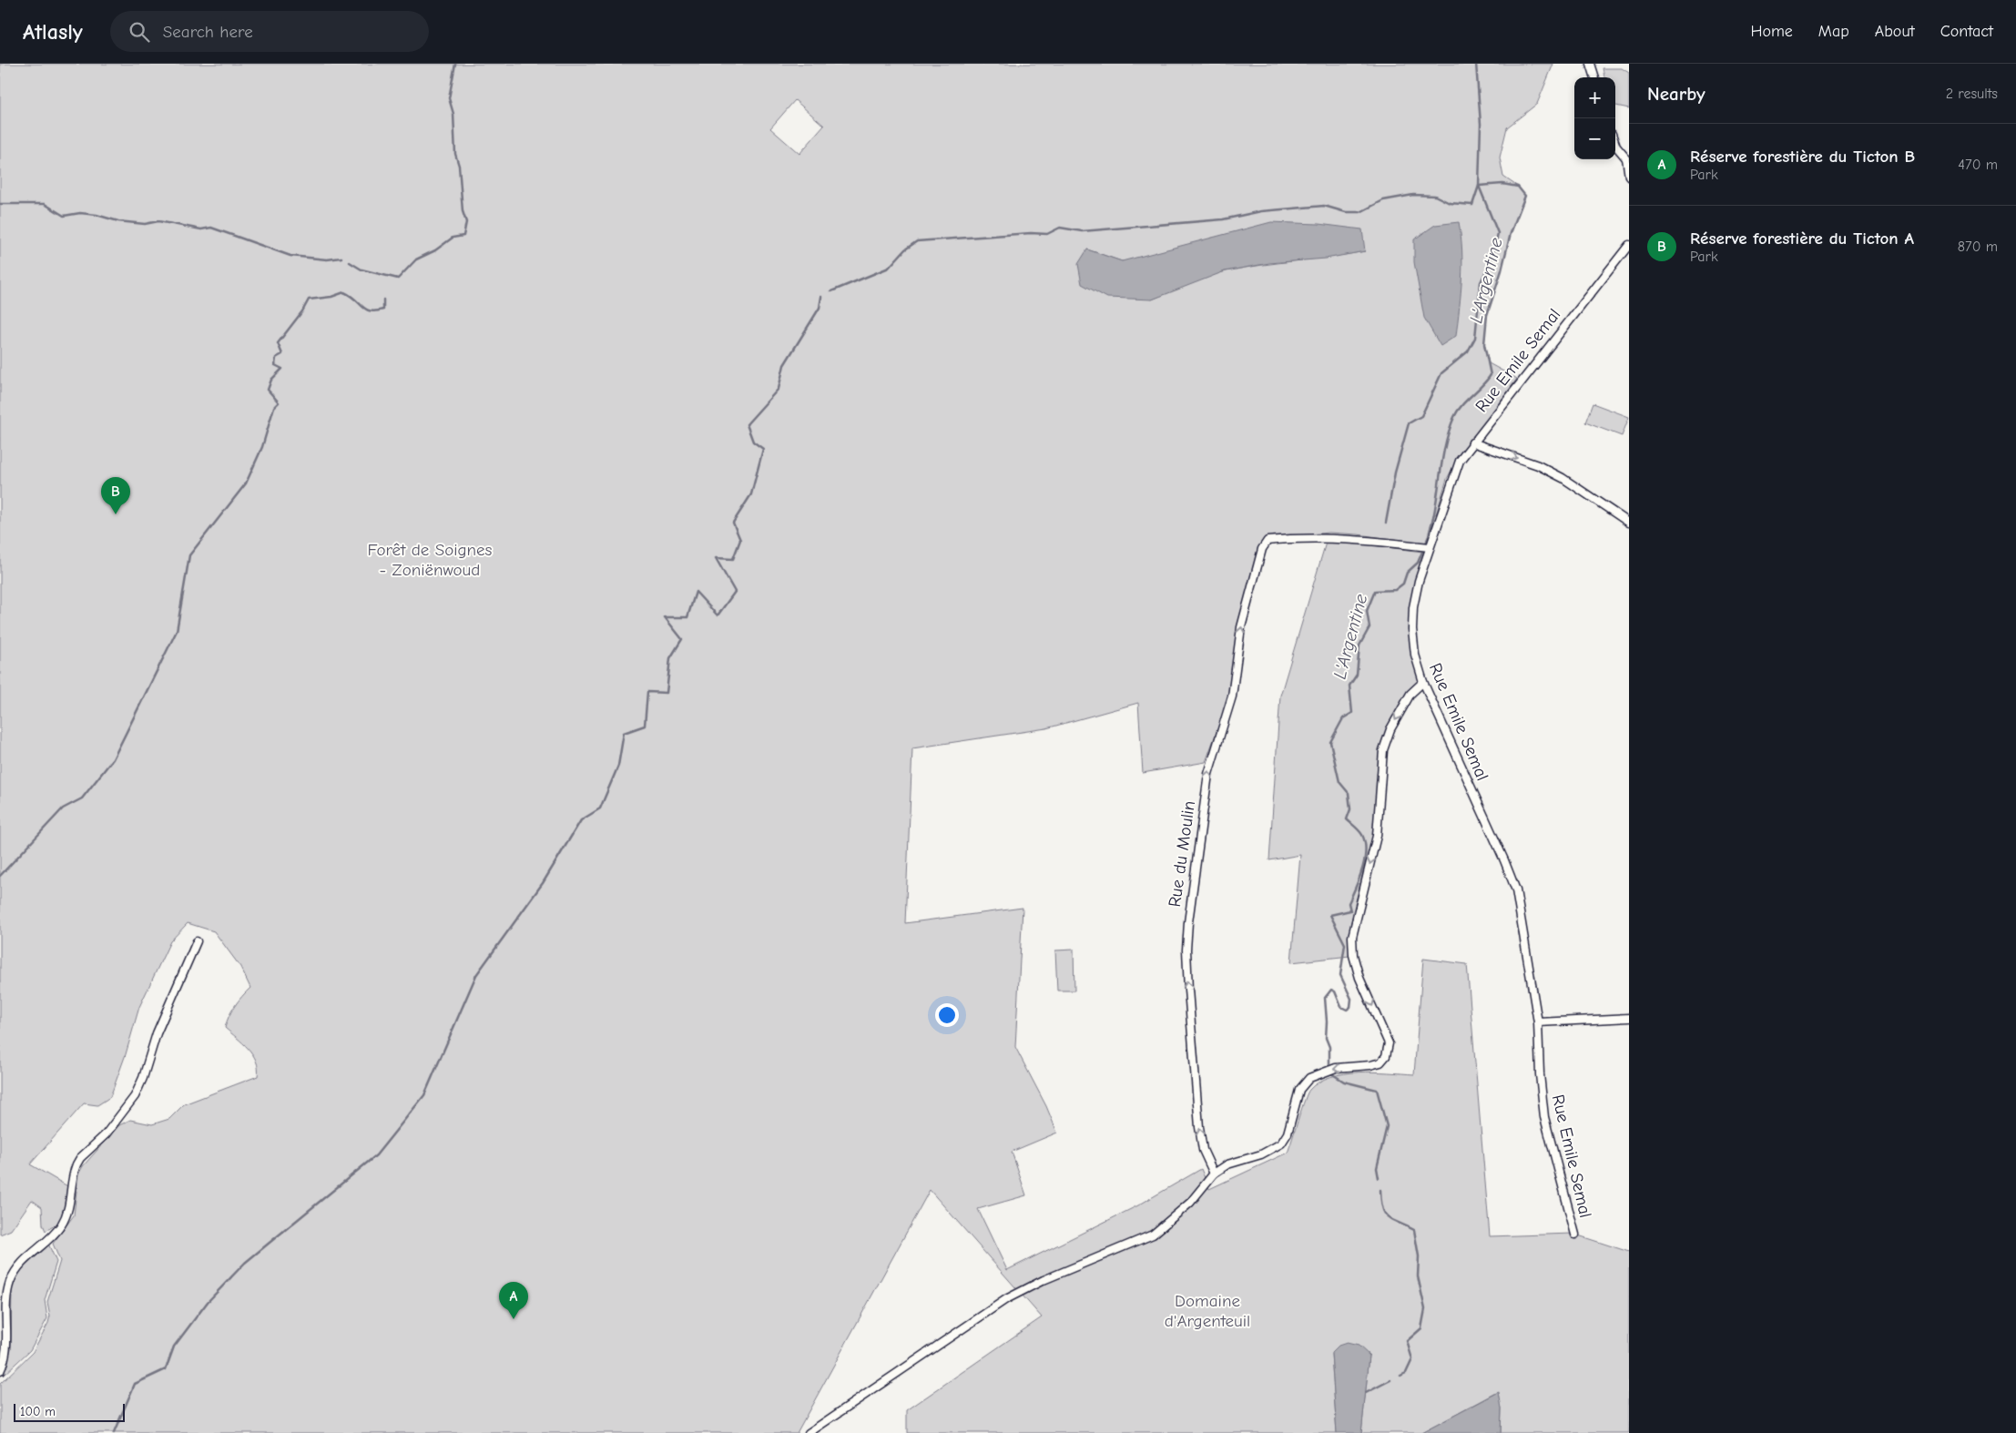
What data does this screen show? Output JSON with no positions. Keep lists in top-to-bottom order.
{
  "streets": {
    "street": ["Rue Emile Semal", "Rue du Moulin"]
  },
  "crossings": [
    ["Rue Emile Semal", "Rue du Moulin"]
  ],
  "one_way": ["Rue du Moulin"],
  "water": ["L'Argentine"],
  "parks": ["Forêt de Soignes - Zoniënwoud", "Domaine d'Argenteuil"],
  "scale_bar": "100 m",
  "page": {
    "header": "Atlasly",
    "search": "Search here",
    "nav": [
      "Home",
      "Map",
      "About",
      "Contact"
    ],
    "heading": ["Nearby", "2 results"],
    "map_buttons": ["+", "−"],
    "list": [
      {
        "mark": "A",
        "name": "Réserve forestière du Ticton B",
        "note": "Park",
        "value": "470 m"
      },
      {
        "mark": "B",
        "name": "Réserve forestière du Ticton A",
        "note": "Park",
        "value": "870 m"
      }
    ],
    "pins": ["B", "A"],
    "scale": "100 m"
  }
}
